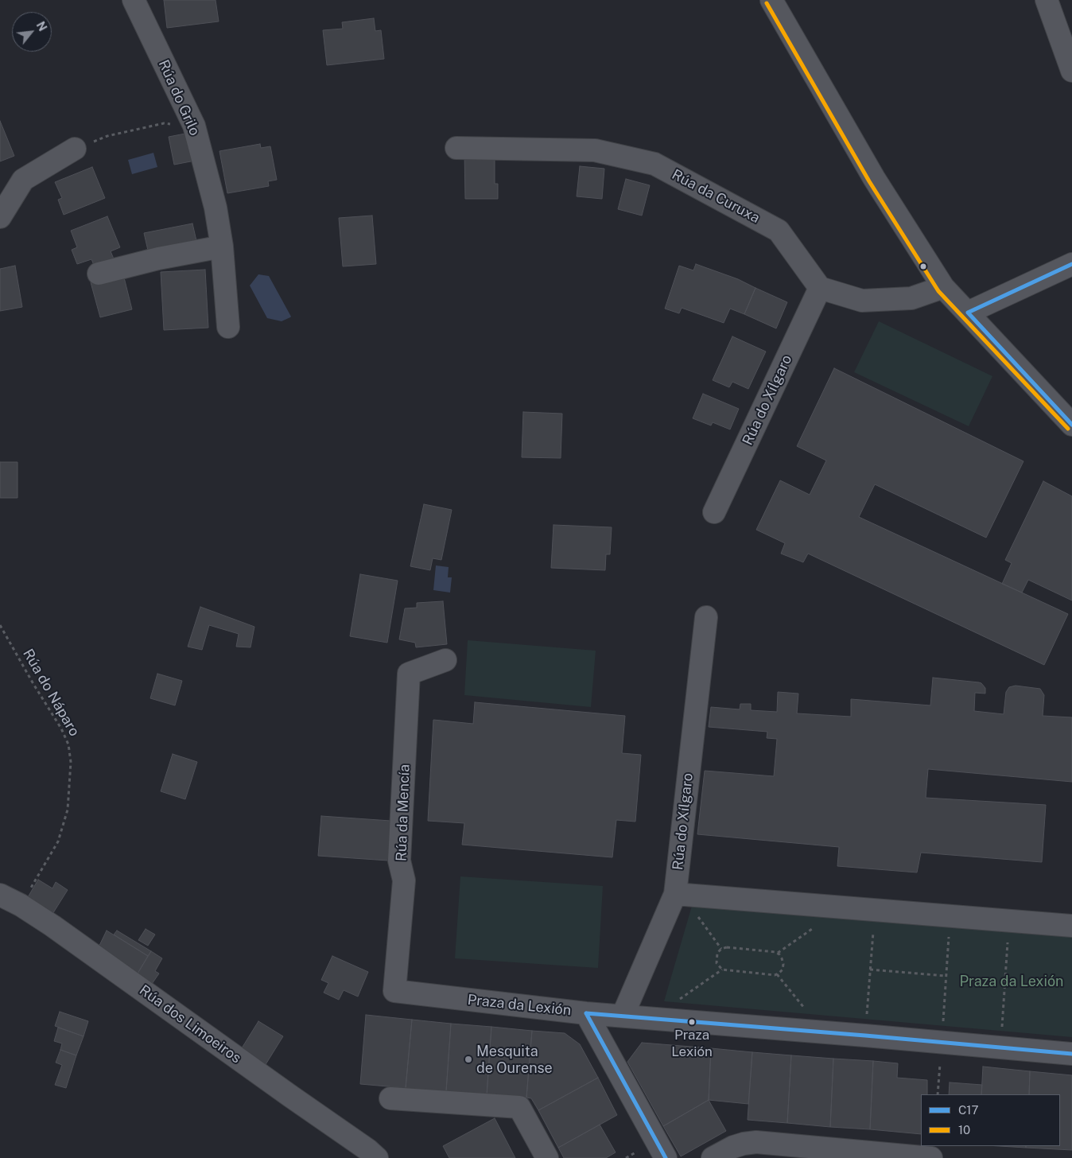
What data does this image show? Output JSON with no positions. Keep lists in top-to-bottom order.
{
  "streets": {
    "street": [
      "Rúa do Grilo",
      "Rúa da Curuxa",
      "Rúa do Xílgaro",
      "Rúa da Mencía",
      "Praza da Lexión",
      "Rúa dos Limoeiros"
    ],
    "path": ["Rúa do Náparo"]
  },
  "crossings": [
    ["Rúa da Curuxa", "Rúa do Xílgaro"],
    ["Rúa do Xílgaro", "Praza da Lexión"],
    ["Rúa do Náparo", "Rúa dos Limoeiros"],
    ["Rúa da Mencía", "Praza da Lexión"]
  ],
  "parks": ["Praza da Lexión"],
  "places": ["Praza Lexión", "Mesquita de Ourense"],
  "lines": ["transit line 10", "transit line C17"],
  "legend": ["C17", "10"],
  "north": "top right"
}
